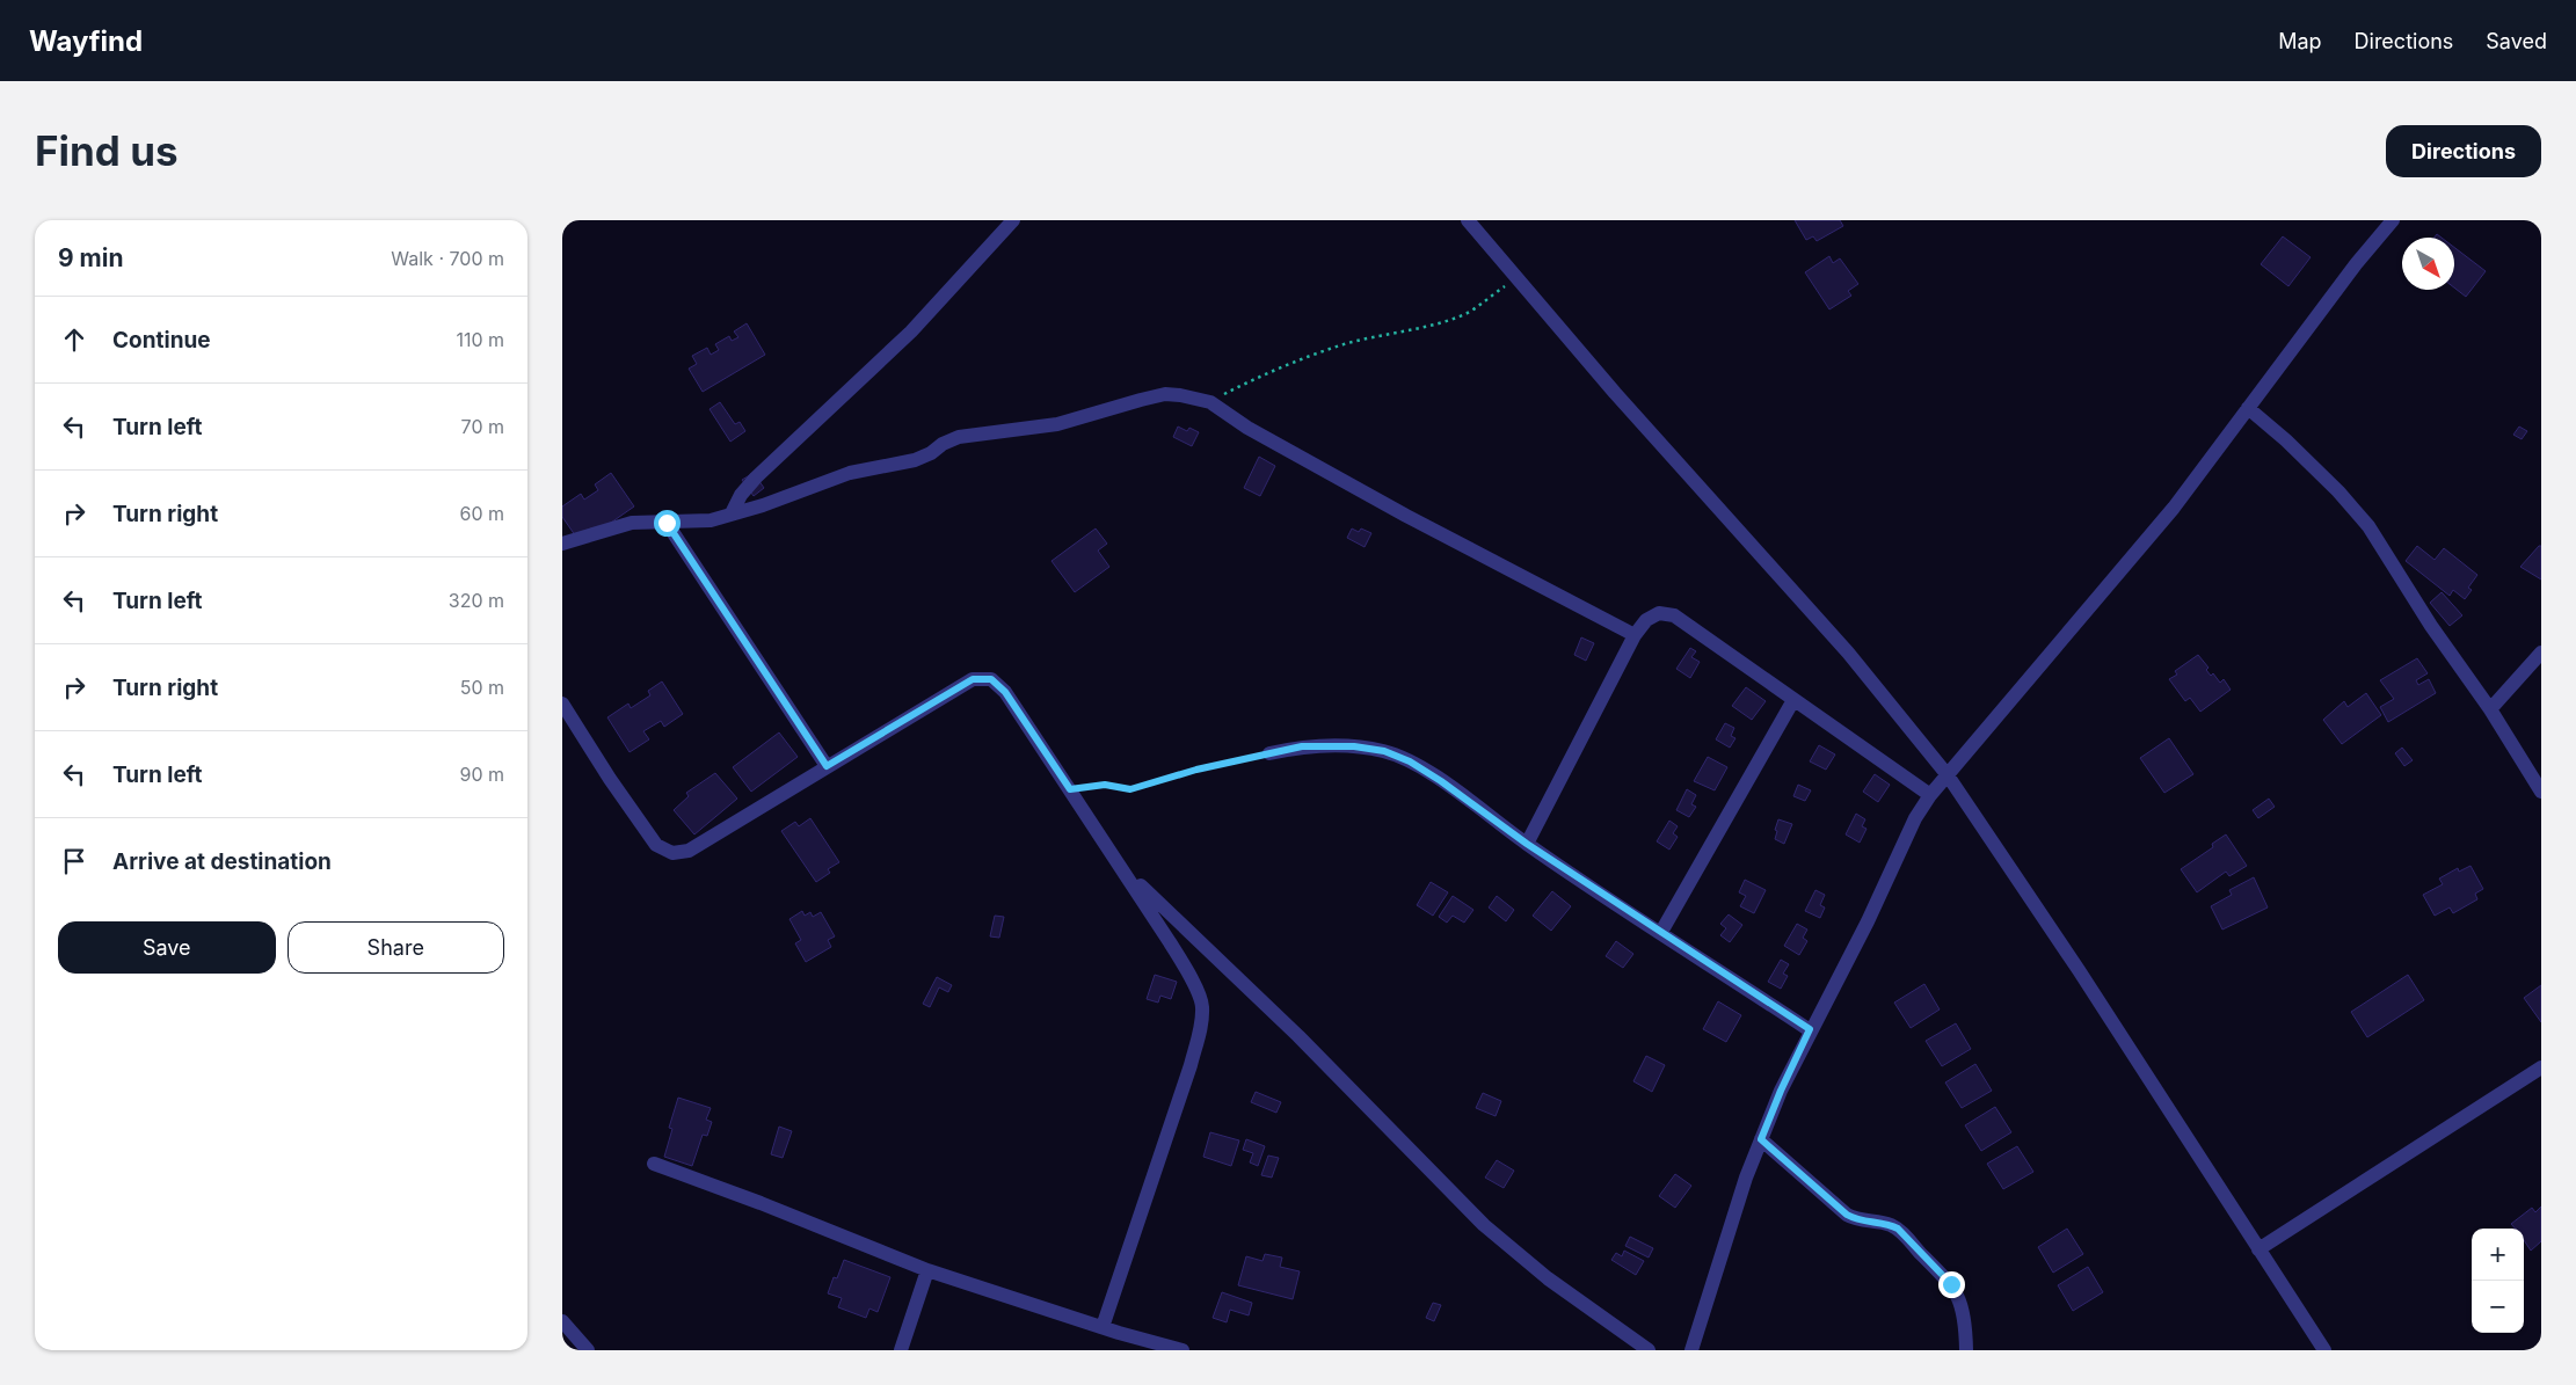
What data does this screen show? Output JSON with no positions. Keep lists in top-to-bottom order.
{
  "north": "bottom right",
  "page": {
    "header": "Wayfind",
    "nav": ["Map", "Directions", "Saved"],
    "buttons": [
      "Directions",
      ["Save", "Share"]
    ],
    "title": "Find us",
    "heading": ["9 min", "Walk · 700 m"],
    "list": [
      ["Continue", "110 m"],
      ["Turn left", "70 m"],
      ["Turn right", "60 m"],
      ["Turn left", "320 m"],
      ["Turn right", "50 m"],
      ["Turn left", "90 m"],
      "Arrive at destination"
    ],
    "map_buttons": ["+", "−"]
  }
}
